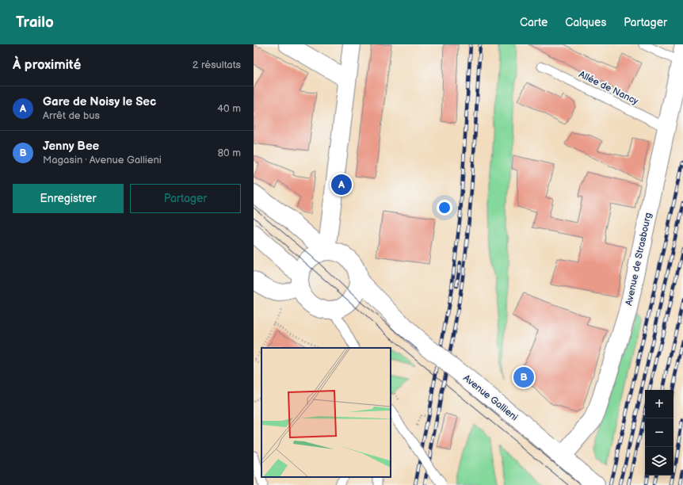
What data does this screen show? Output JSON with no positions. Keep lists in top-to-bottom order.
{
  "streets": {
    "street": ["Avenue de Strasbourg", "Avenue Gallieni"],
    "lane": ["Allée de Nancy"]
  },
  "crossings": [
    ["Allée de Nancy", "Avenue de Strasbourg"],
    ["Avenue de Strasbourg", "Avenue Gallieni"]
  ],
  "page": {
    "header": "Trailo",
    "nav": ["Carte", "Calques", "Partager"],
    "heading": ["À proximité", "2 résultats"],
    "list": [
      {
        "mark": "A",
        "name": "Gare de Noisy le Sec",
        "note": "Arrêt de bus",
        "value": "40 m"
      },
      {
        "mark": "B",
        "name": "Jenny Bee",
        "note": "Magasin · Avenue Gallieni",
        "value": "80 m"
      }
    ],
    "pins": ["A", "B"],
    "buttons": ["Enregistrer", "Partager"],
    "map_buttons": ["+", "−"]
  }
}
